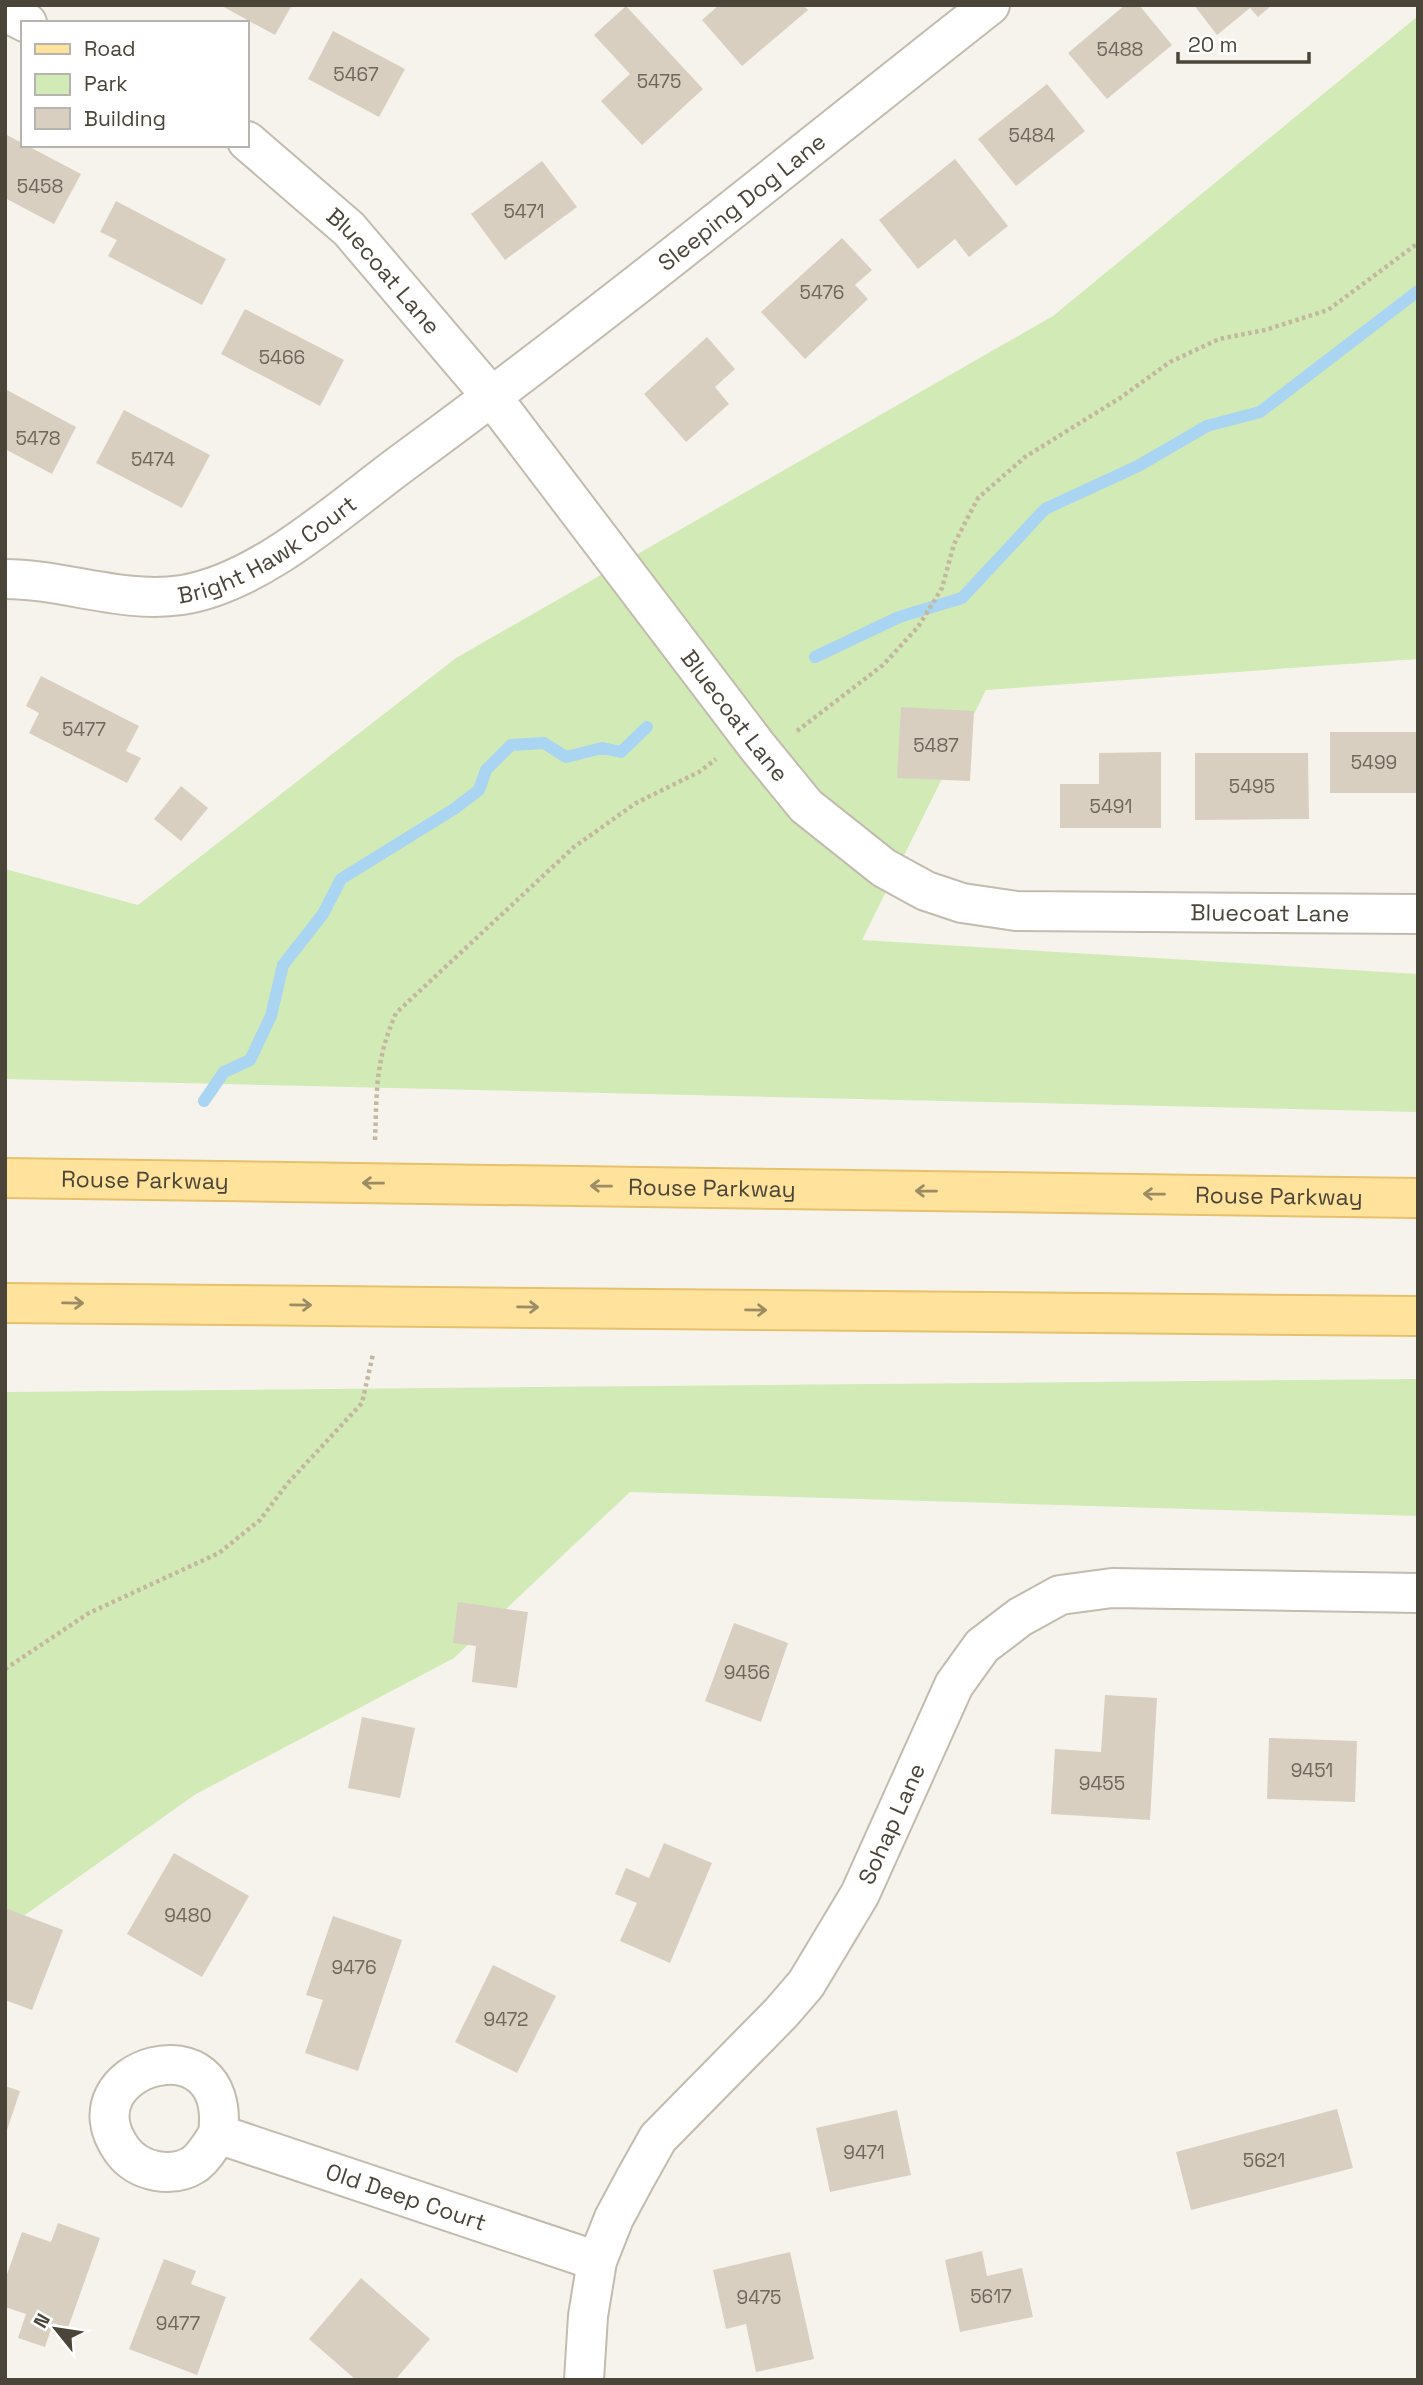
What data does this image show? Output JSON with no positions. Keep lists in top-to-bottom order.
{
  "streets": {
    "main road": ["Rouse Parkway"],
    "street": [
      "Sleeping Dog Lane",
      "Bluecoat Lane",
      "Bright Hawk Court",
      "Sohap Lane",
      "Old Deep Court"
    ]
  },
  "crossings": [
    ["Sleeping Dog Lane", "Bluecoat Lane"],
    ["Sleeping Dog Lane", "Bright Hawk Court"],
    ["Bluecoat Lane", "Bright Hawk Court"],
    ["Sohap Lane", "Old Deep Court"]
  ],
  "house_numbers": [
    "5488",
    "5467",
    "5475",
    "5484",
    "5458",
    "5471",
    "5476",
    "5466",
    "5478",
    "5474",
    "5477",
    "5487",
    "5499",
    "5495",
    "5491",
    "9456",
    "9451",
    "9455",
    "9480",
    "9476",
    "9472",
    "9471",
    "5621",
    "5617",
    "9475",
    "9477"
  ],
  "legend": ["Road", "Park", "Building"],
  "scale_bar": "20 m",
  "north": "top left"
}
